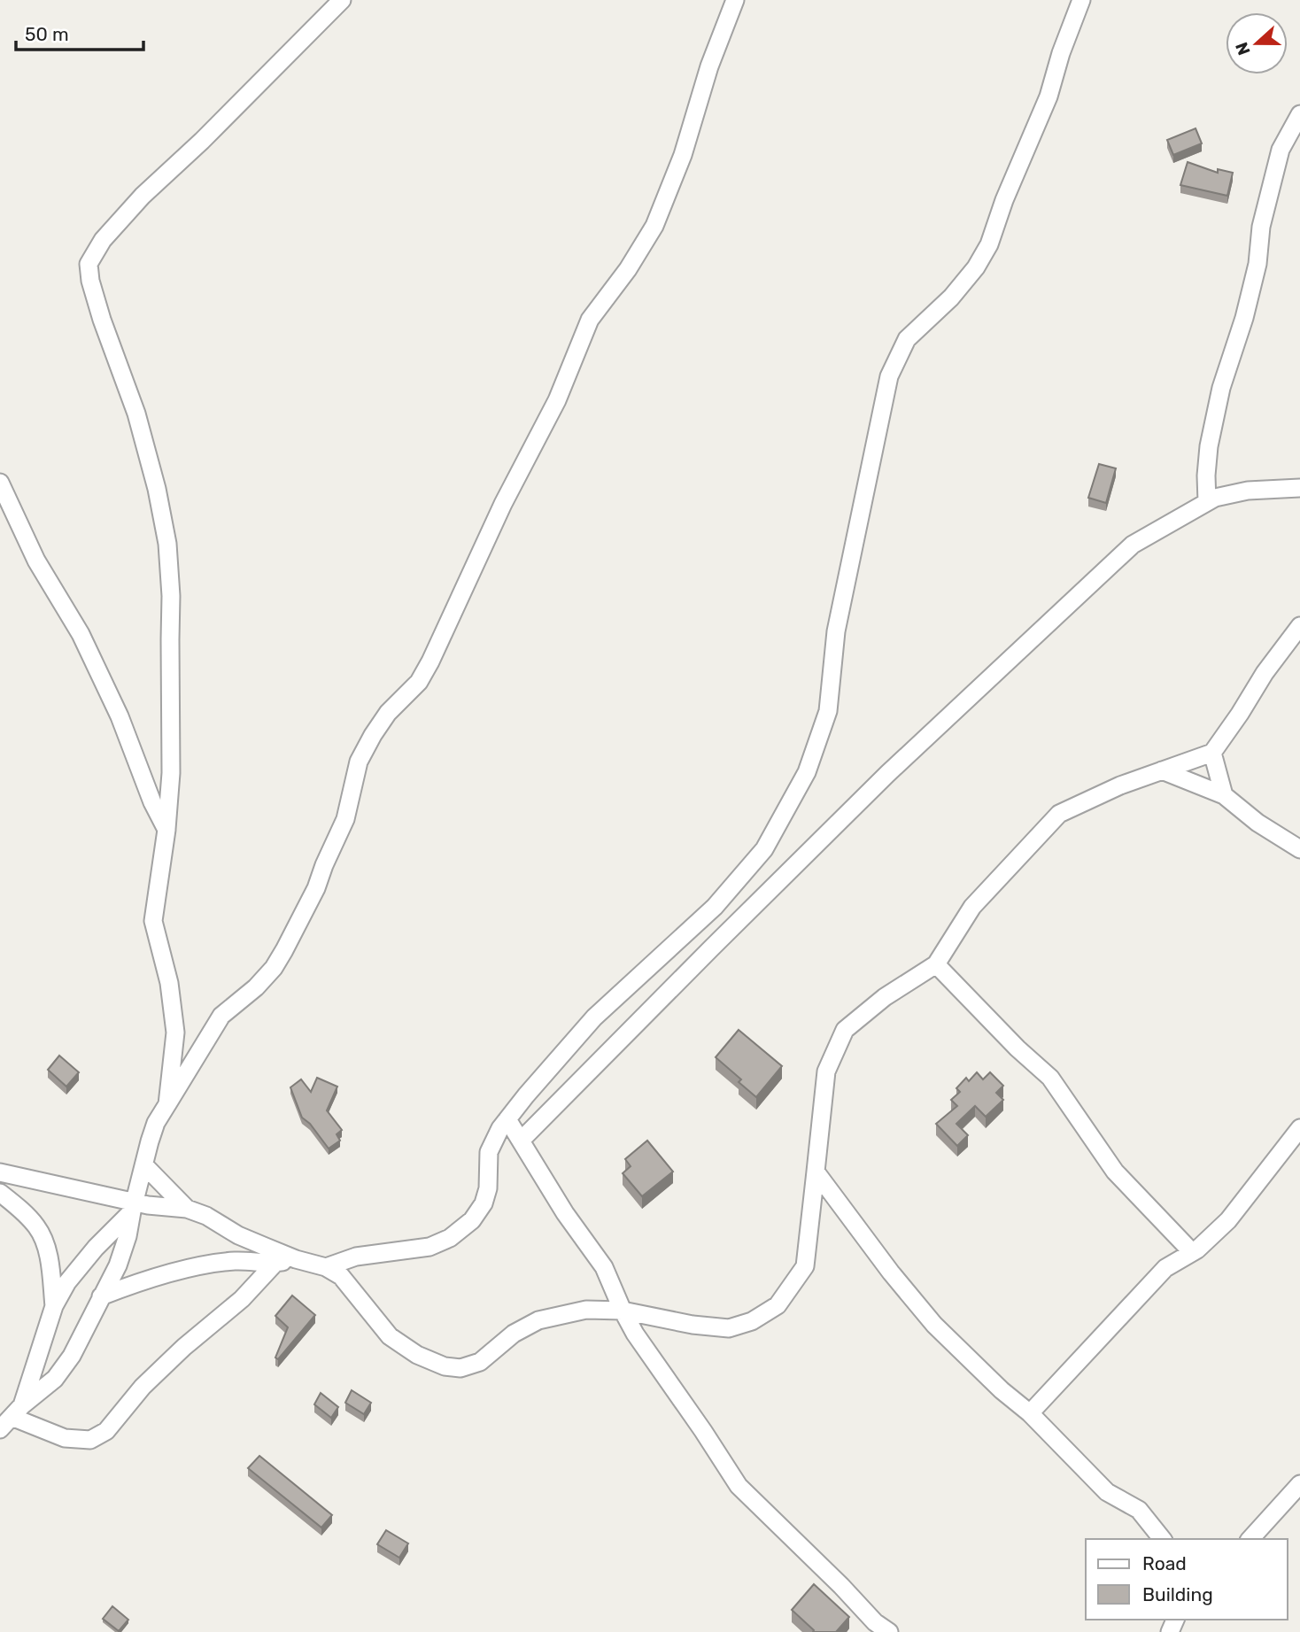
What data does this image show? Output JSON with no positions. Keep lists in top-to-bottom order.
{
  "legend": ["Road", "Building"],
  "scale_bar": "50 m",
  "north": "left"
}
